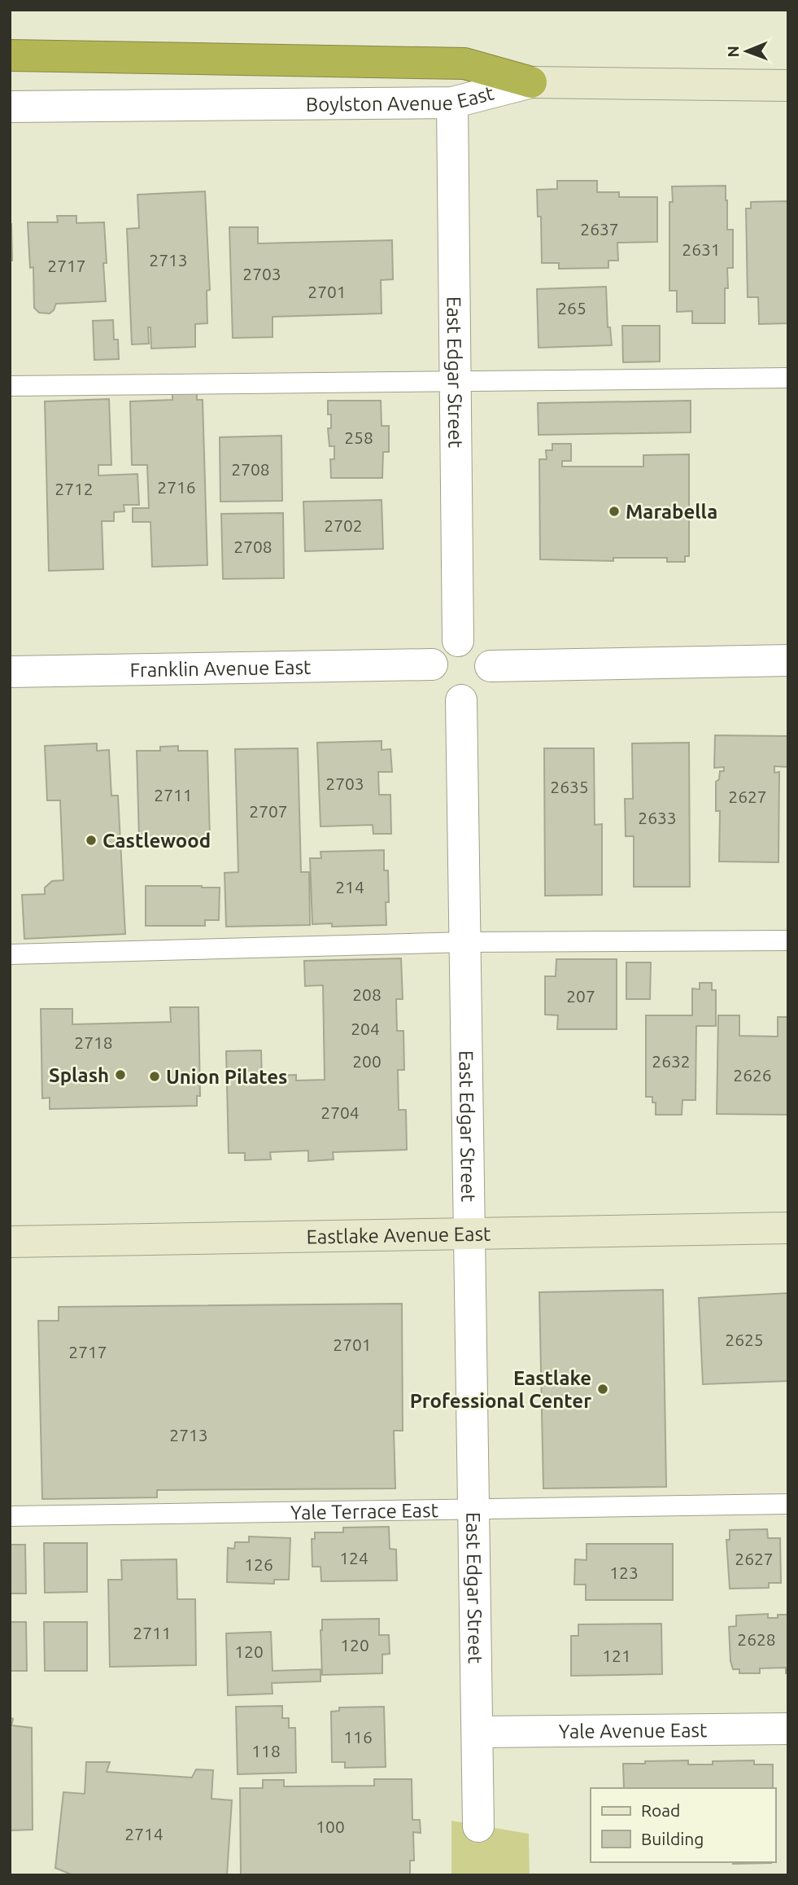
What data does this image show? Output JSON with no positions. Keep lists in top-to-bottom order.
{
  "streets": {
    "main road": ["Boylston Avenue East", "Eastlake Avenue East"],
    "street": ["East Edgar Street", "Franklin Avenue East", "Yale Avenue East"],
    "lane": ["Yale Terrace East"]
  },
  "crossings": [
    ["Boylston Avenue East", "East Edgar Street"],
    ["East Edgar Street", "Franklin Avenue East"],
    ["East Edgar Street", "Eastlake Avenue East"],
    ["East Edgar Street", "Yale Terrace East"],
    ["East Edgar Street", "Yale Avenue East"]
  ],
  "places": [
    "Marabella",
    "Castlewood",
    "Splash",
    "Union Pilates",
    "Eastlake Professional Center"
  ],
  "house_numbers": [
    "2637",
    "2631",
    "2713",
    "2717",
    "2703",
    "2701",
    "265",
    "258",
    "2708",
    "2716",
    "2712",
    "2702",
    "2708",
    "2703",
    "2635",
    "2711",
    "2627",
    "2707",
    "2633",
    "214",
    "208",
    "207",
    "204",
    "2718",
    "200",
    "2632",
    "2626",
    "2704",
    "2625",
    "2701",
    "2717",
    "2713",
    "124",
    "2627",
    "126",
    "123",
    "2711",
    "2628",
    "120",
    "120",
    "121",
    "116",
    "118",
    "100",
    "2714"
  ],
  "legend": ["Road", "Building"],
  "north": "left"
}
